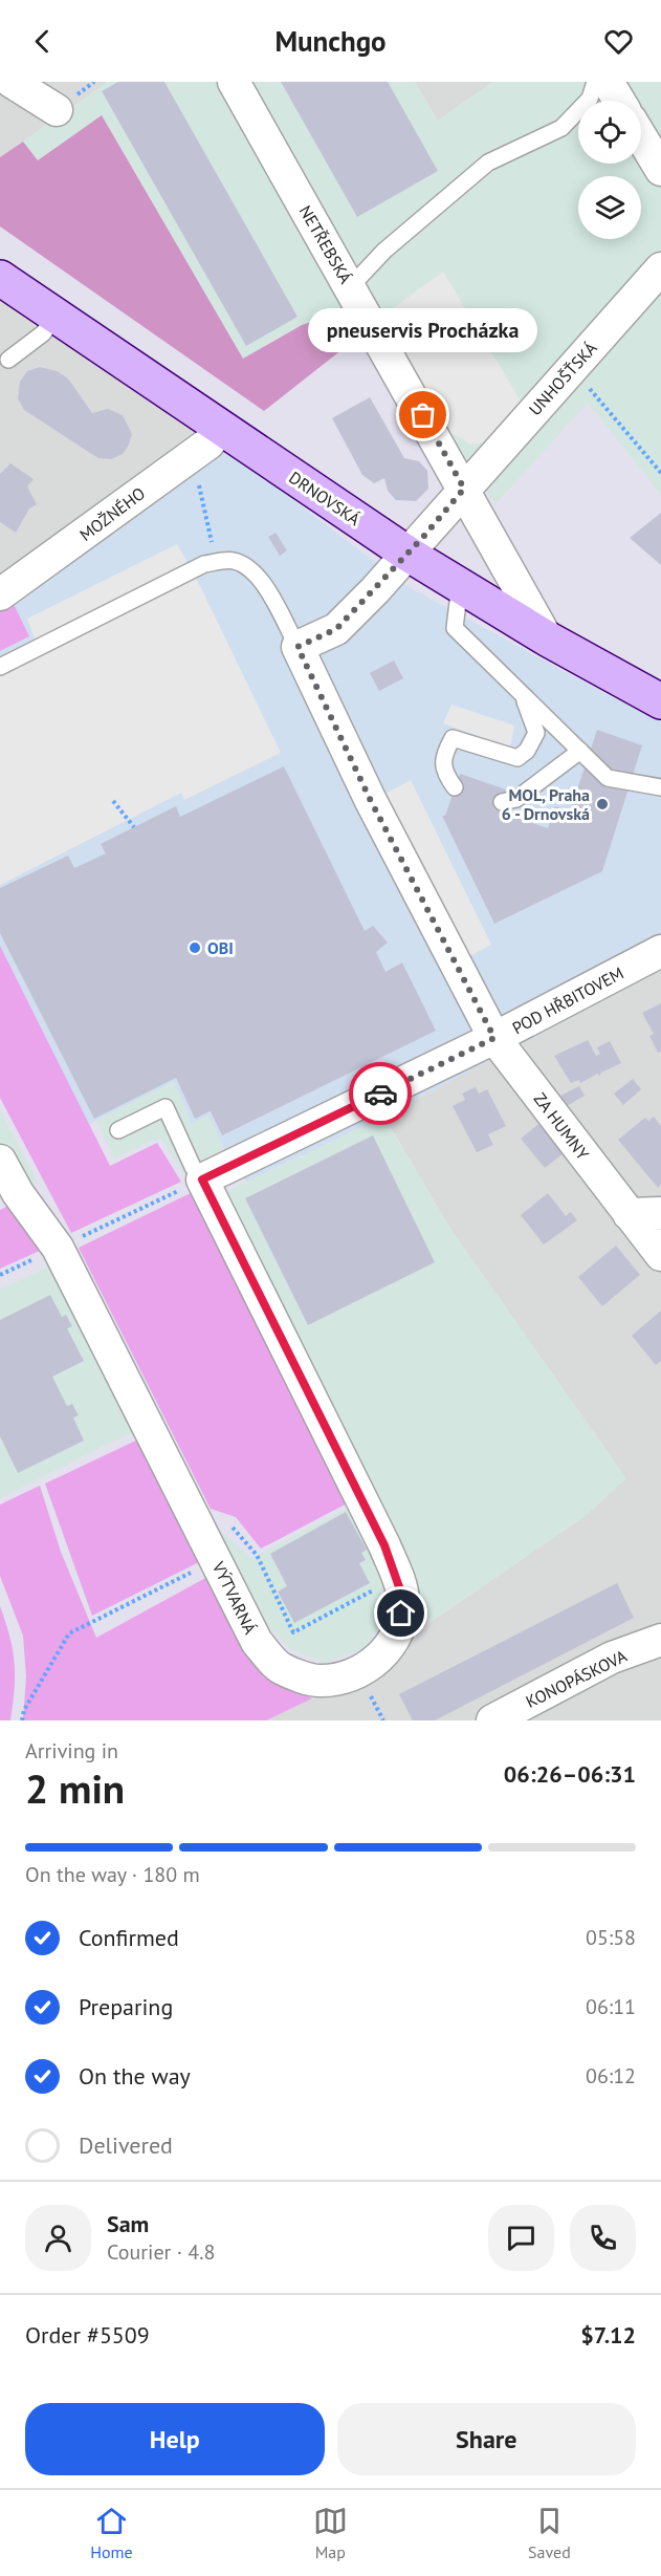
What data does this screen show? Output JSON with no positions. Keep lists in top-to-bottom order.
{
  "streets": {
    "main road": ["DRNOVSKÁ"],
    "street": [
      "NETŘEBSKÁ",
      "UNHOŠŤSKÁ",
      "MOŽNÉHO",
      "POD HŘBITOVEM",
      "ZA HUMNY",
      "VÝTVARNÁ",
      "KONOPÁSKOVA"
    ]
  },
  "crossings": [
    ["NETŘEBSKÁ", "UNHOŠŤSKÁ"],
    ["NETŘEBSKÁ", "DRNOVSKÁ"],
    ["UNHOŠŤSKÁ", "DRNOVSKÁ"],
    ["UNHOŠŤSKÁ", "ZA HUMNY"],
    ["DRNOVSKÁ", "MOŽNÉHO"],
    ["POD HŘBITOVEM", "ZA HUMNY"],
    ["POD HŘBITOVEM", "VÝTVARNÁ"]
  ],
  "places": ["pneuservis Procházka", "MOL, Praha 6 - Drnovská", "OBI"],
  "page": {
    "header": "Munchgo",
    "bubble": "pneuservis Procházka",
    "heading": ["2 min", "Arriving in", "06:26–06:31"],
    "panel": [
      "Sam",
      "Courier · 4.8",
      "Order #5509",
      "$7.12"
    ],
    "bar": "On the way · 180 m",
    "list": [
      ["Confirmed", "05:58"],
      ["Preparing", "06:11"],
      ["On the way", "06:12"],
      "Delivered"
    ],
    "buttons": ["Help", "Share"],
    "tabs": ["Home", "Map", "Saved"]
  }
}
